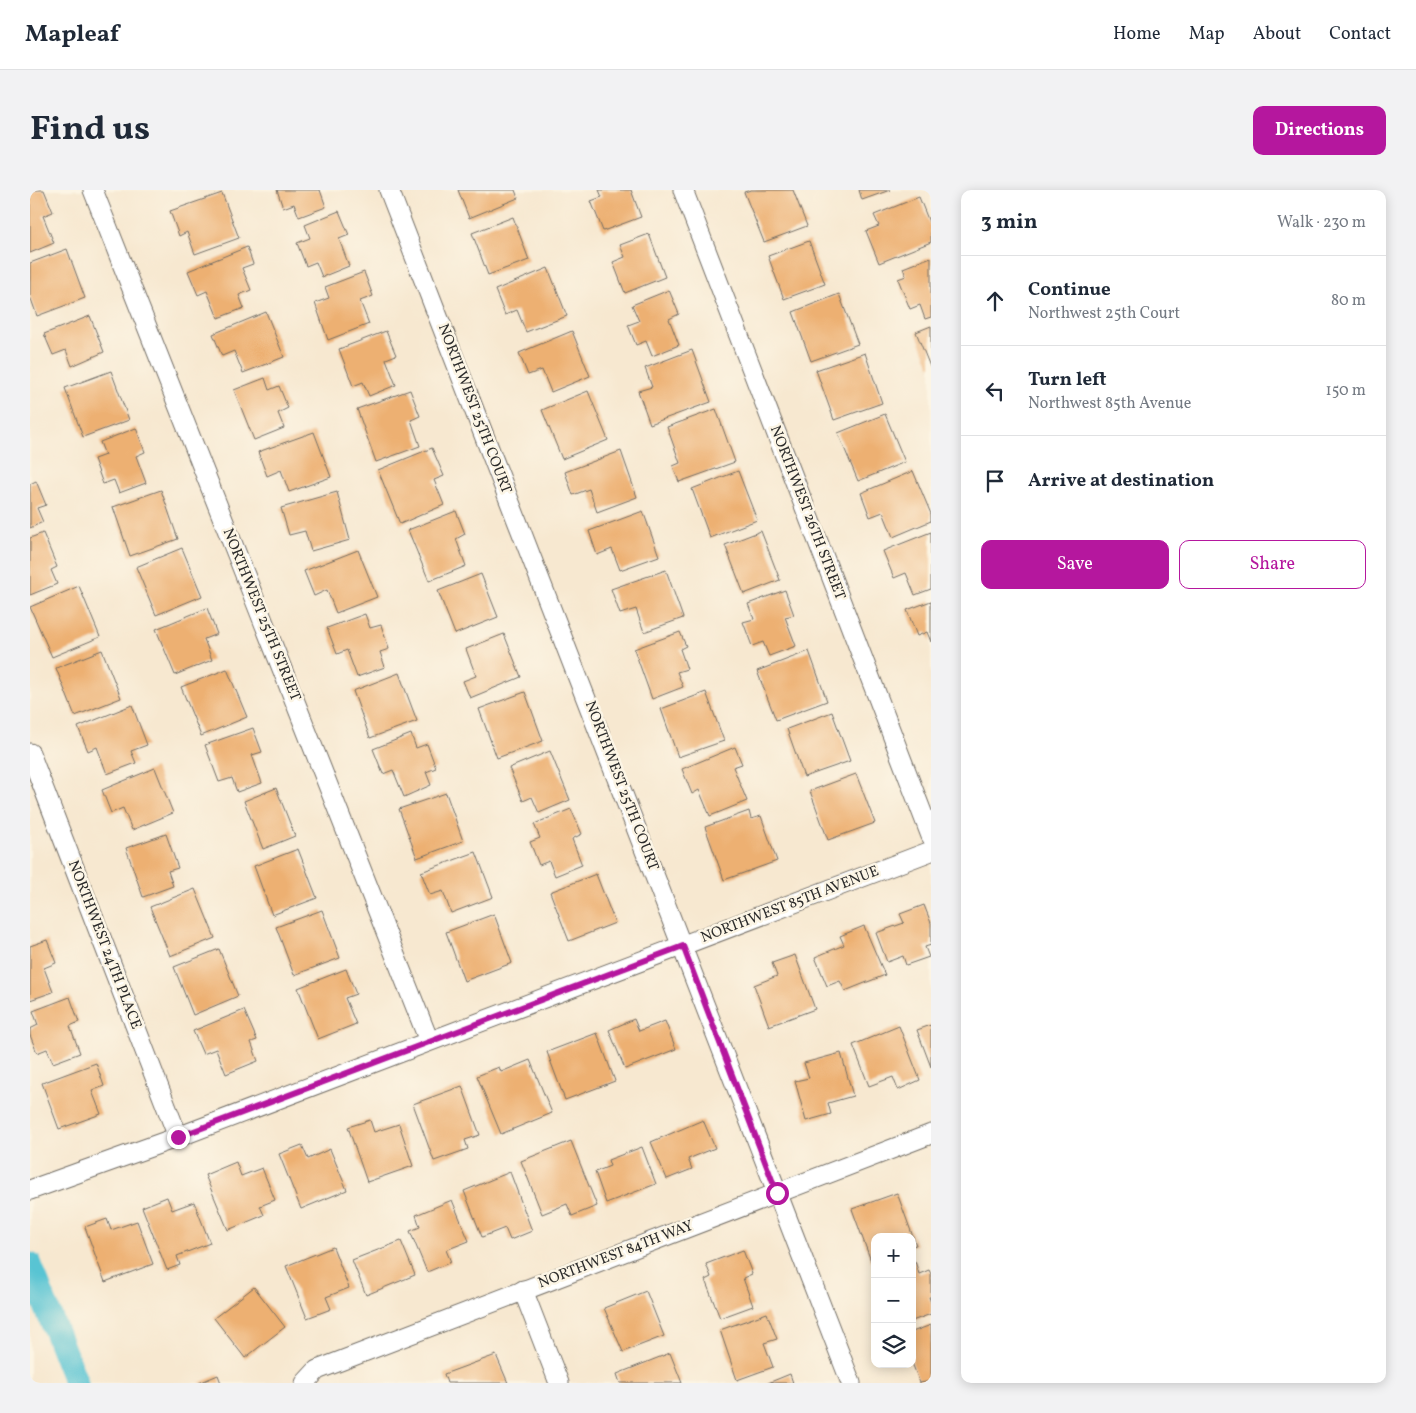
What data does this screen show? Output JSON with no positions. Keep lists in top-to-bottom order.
{
  "streets": {
    "street": [
      "NORTHWEST 25TH COURT",
      "NORTHWEST 26TH STREET",
      "NORTHWEST 25TH STREET",
      "NORTHWEST 85TH AVENUE",
      "NORTHWEST 24TH PLACE",
      "NORTHWEST 84TH WAY"
    ]
  },
  "crossings": [
    ["NORTHWEST 25TH COURT", "NORTHWEST 85TH AVENUE"],
    ["NORTHWEST 25TH COURT", "NORTHWEST 84TH WAY"],
    ["NORTHWEST 25TH STREET", "NORTHWEST 85TH AVENUE"],
    ["NORTHWEST 85TH AVENUE", "NORTHWEST 24TH PLACE"]
  ],
  "page": {
    "header": "Mapleaf",
    "nav": [
      "Home",
      "Map",
      "About",
      "Contact"
    ],
    "title": "Find us",
    "buttons": [
      "Directions",
      ["Save", "Share"]
    ],
    "heading": ["3 min", "Walk · 230 m"],
    "list": [
      ["Continue", "Northwest 25th Court", "80 m"],
      ["Turn left", "Northwest 85th Avenue", "150 m"],
      "Arrive at destination"
    ],
    "map_buttons": ["+", "−"]
  }
}
